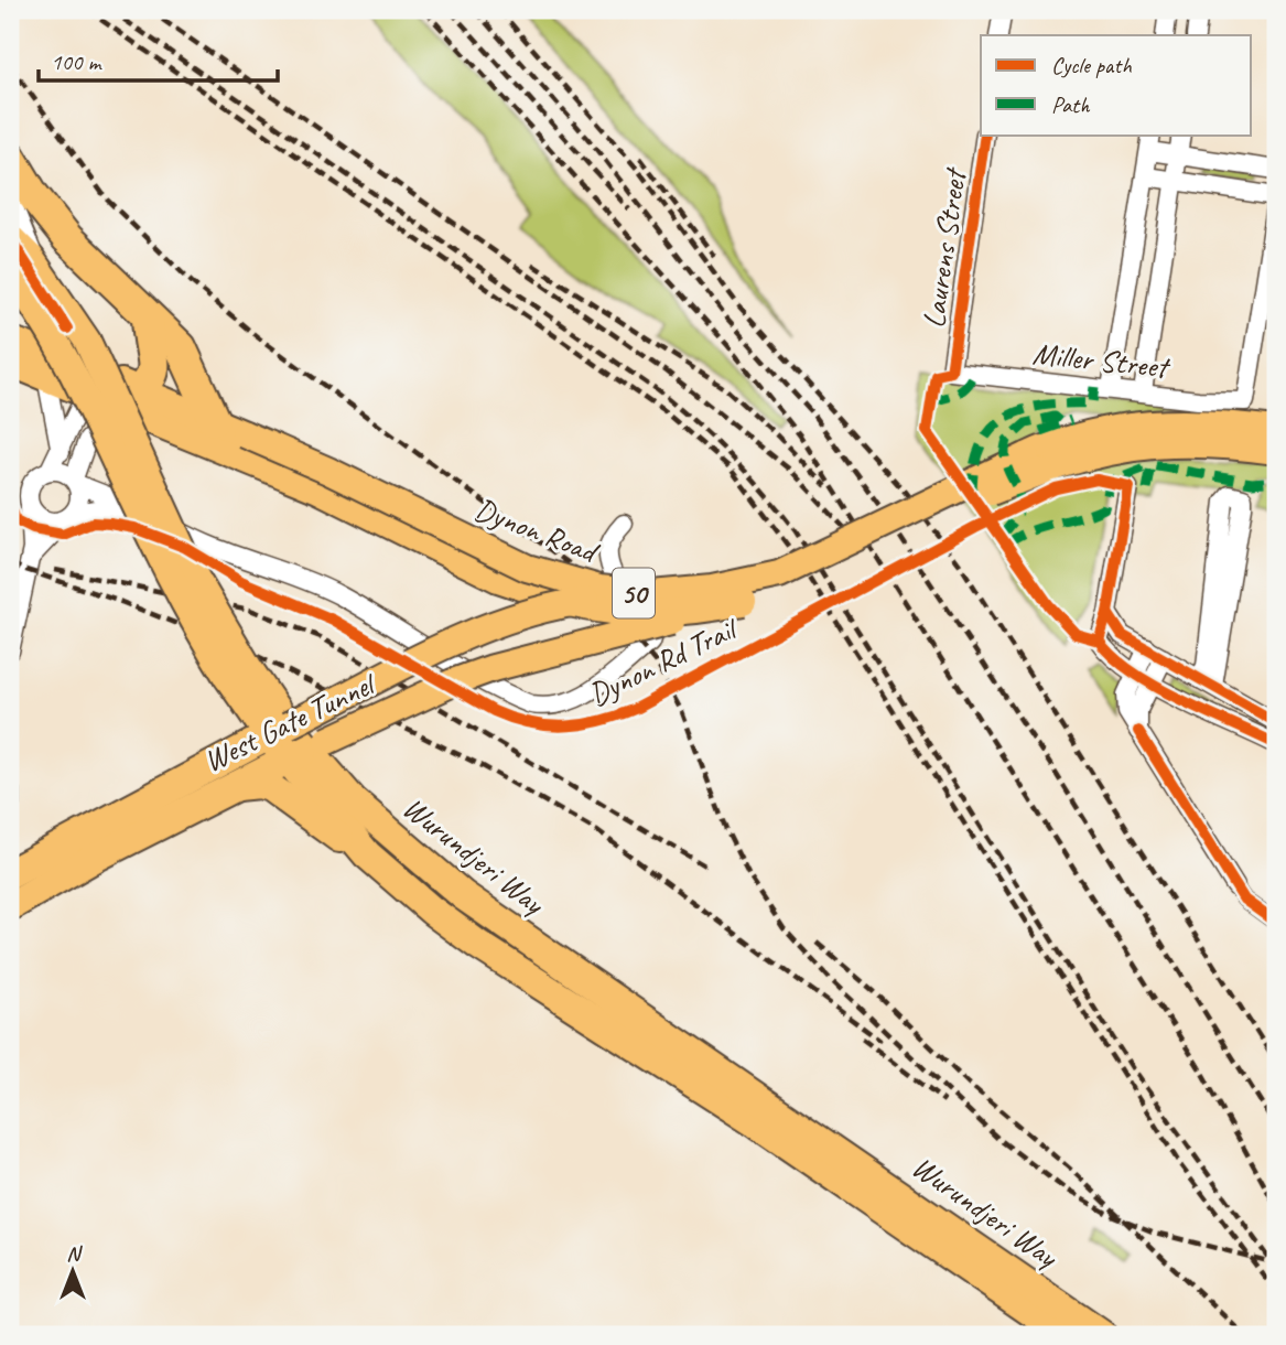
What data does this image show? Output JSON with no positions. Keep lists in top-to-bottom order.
{
  "streets": {
    "highway": ["West Gate Tunnel", "Wurundjeri Way"],
    "main road": ["Dynon Road", "50"],
    "street": ["Laurens Street", "Miller Street"],
    "cycle path": ["Dynon Rd Trail"]
  },
  "crossings": [
    ["Laurens Street", "Miller Street"],
    ["Dynon Road", "West Gate Tunnel"],
    ["West Gate Tunnel", "Wurundjeri Way"]
  ],
  "legend": ["Cycle path", "Path"],
  "scale_bar": "100 m",
  "north": "top"
}
